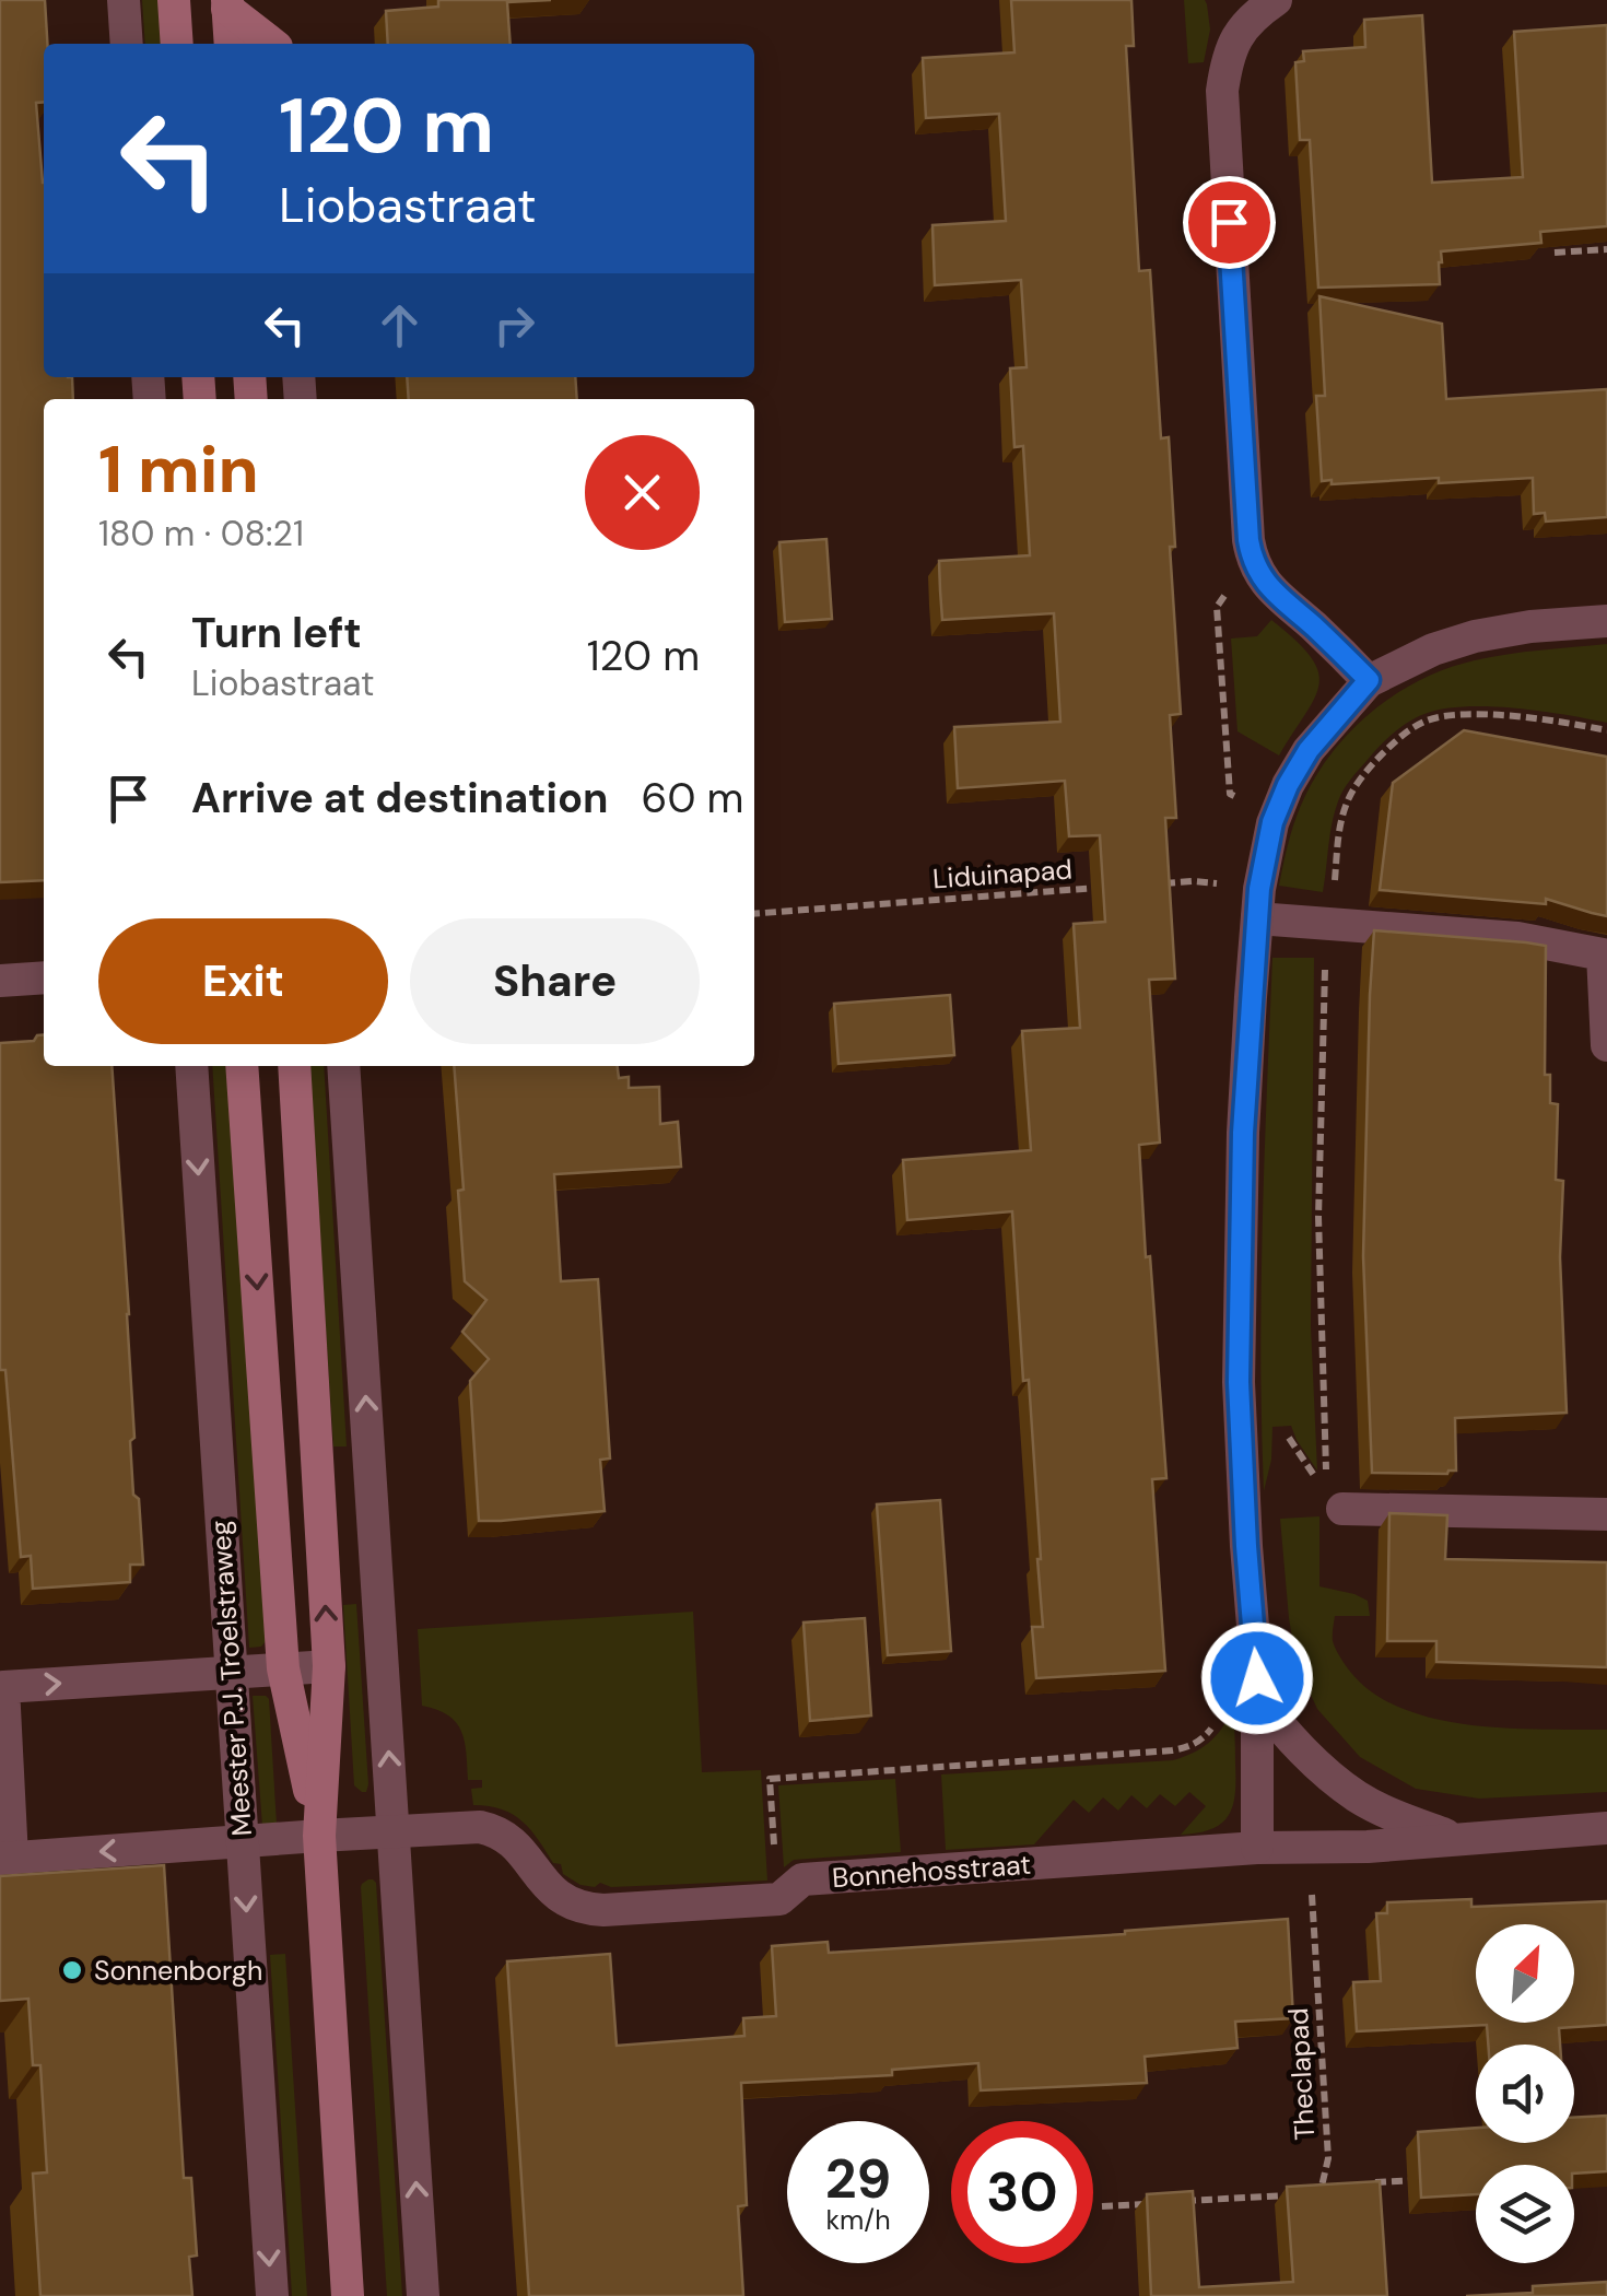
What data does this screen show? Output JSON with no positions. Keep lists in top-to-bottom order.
{
  "streets": {
    "main road": ["Meester P.J. Troelstraweg"],
    "street": ["Bonnehosstraat"],
    "path": ["Liduinapad", "Theclapad"]
  },
  "crossings": [
    ["Meester P.J. Troelstraweg", "Bonnehosstraat"],
    ["Bonnehosstraat", "Theclapad"]
  ],
  "places": ["Sonnenborgh"],
  "north": "top right",
  "page": {
    "turn": ["120 m", "Liobastraat"],
    "heading": ["1 min", "180 m · 08:21"],
    "list": [
      {
        "name": "Turn left",
        "note": "Liobastraat",
        "value": "120 m"
      },
      {
        "name": "Arrive at destination",
        "value": "60 m"
      }
    ],
    "buttons": ["Exit", "Share"],
    "speed": "29 km/h",
    "limit": "30"
  }
}
